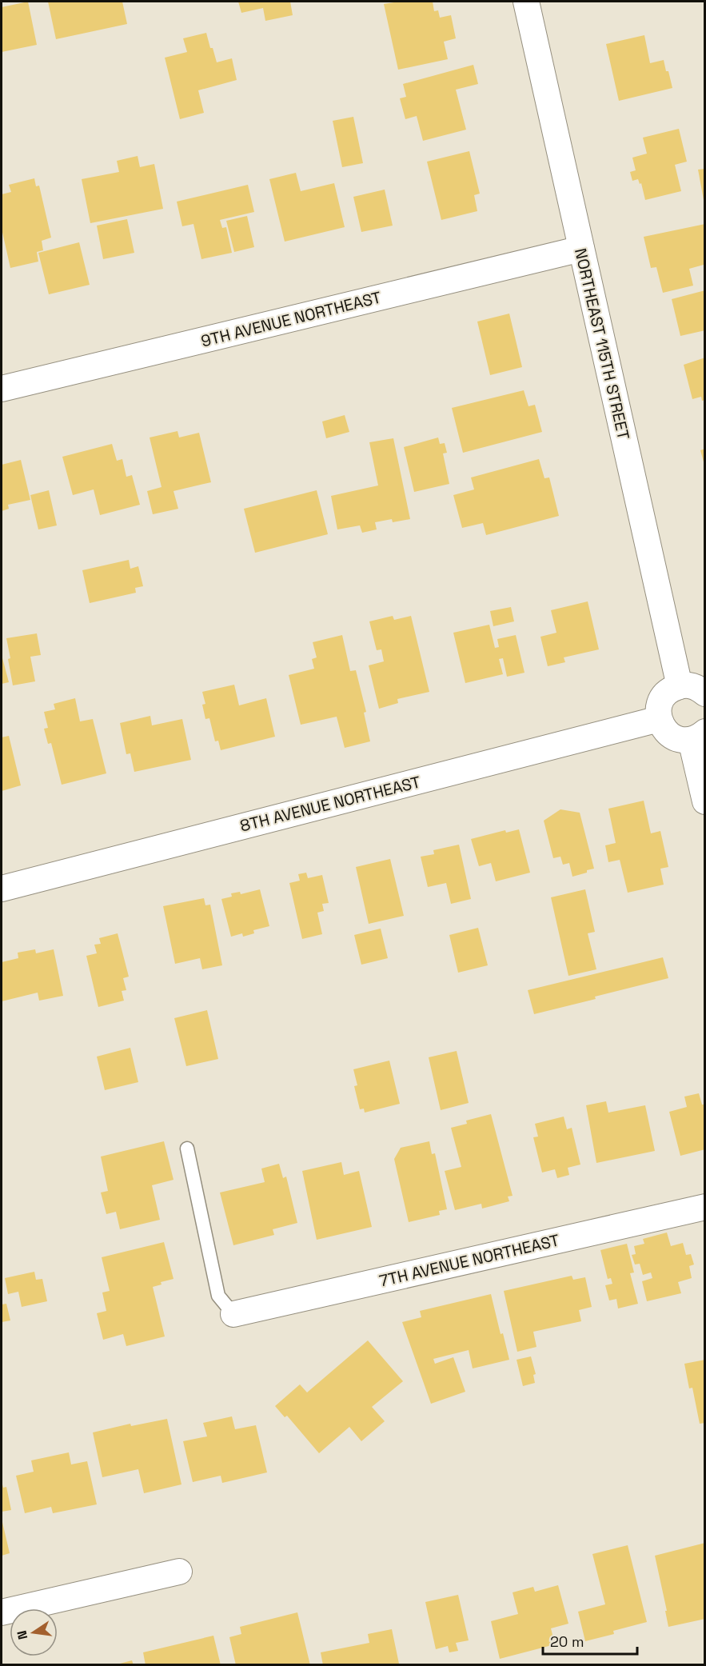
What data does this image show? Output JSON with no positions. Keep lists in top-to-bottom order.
{
  "streets": {
    "street": [
      "9TH AVENUE NORTHEAST",
      "NORTHEAST 115TH STREET",
      "8TH AVENUE NORTHEAST",
      "7TH AVENUE NORTHEAST"
    ]
  },
  "crossings": [
    ["9TH AVENUE NORTHEAST", "NORTHEAST 115TH STREET"]
  ],
  "scale_bar": "20 m",
  "north": "left"
}
